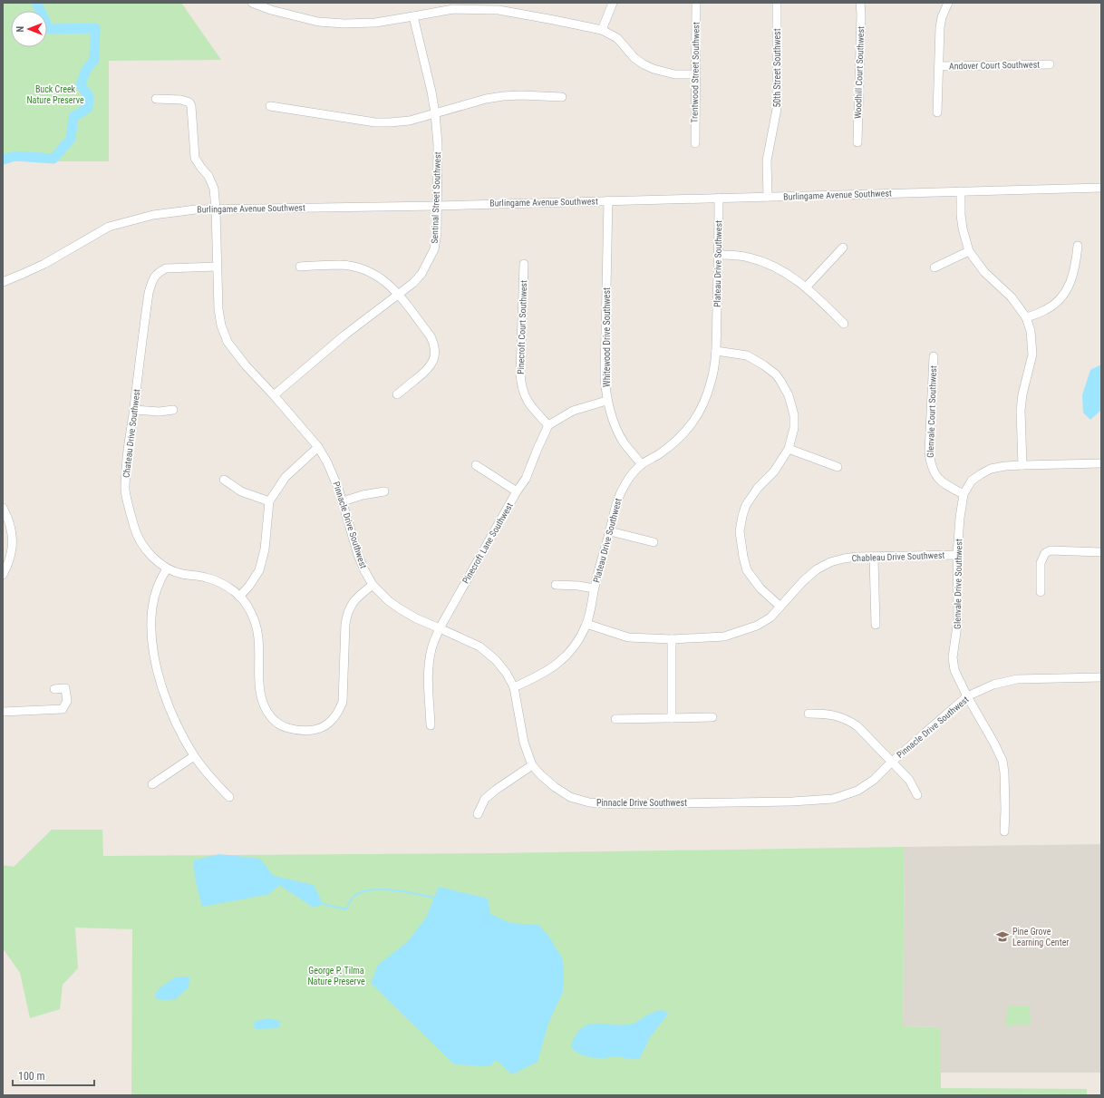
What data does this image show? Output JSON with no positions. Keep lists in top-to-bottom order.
{
  "streets": {
    "street": [
      "Andover Court Southwest",
      "50th Street Southwest",
      "Trentwood Street Southwest",
      "Woodhill Court Southwest",
      "Burlingame Avenue Southwest",
      "Sentinal Street Southwest",
      "Plateau Drive Southwest",
      "Pinecroft Court Southwest",
      "Whitewood Drive Southwest",
      "Glenvale Court Southwest",
      "Chateau Drive Southwest",
      "Pinnacle Drive Southwest",
      "Pinecroft Lane Southwest",
      "Chableau Drive Southwest",
      "Glenvale Drive Southwest"
    ]
  },
  "crossings": [
    ["50th Street Southwest", "Burlingame Avenue Southwest"],
    ["Burlingame Avenue Southwest", "Sentinal Street Southwest"],
    ["Burlingame Avenue Southwest", "Plateau Drive Southwest"],
    ["Burlingame Avenue Southwest", "Whitewood Drive Southwest"],
    ["Burlingame Avenue Southwest", "Pinnacle Drive Southwest"],
    ["Sentinal Street Southwest", "Pinnacle Drive Southwest"],
    ["Plateau Drive Southwest", "Whitewood Drive Southwest"],
    ["Plateau Drive Southwest", "Pinnacle Drive Southwest"],
    ["Plateau Drive Southwest", "Chableau Drive Southwest"],
    ["Pinecroft Court Southwest", "Pinecroft Lane Southwest"],
    ["Glenvale Court Southwest", "Glenvale Drive Southwest"],
    ["Chateau Drive Southwest", "Pinnacle Drive Southwest"],
    ["Pinnacle Drive Southwest", "Pinecroft Lane Southwest"],
    ["Pinnacle Drive Southwest", "Glenvale Drive Southwest"],
    ["Chableau Drive Southwest", "Glenvale Drive Southwest"]
  ],
  "parks": ["Buck Creek Nature Preserve", "George P. Tilma Nature Preserve"],
  "places": {
    "school or university": ["Pine Grove Learning Center"]
  },
  "scale_bar": "100 m",
  "north": "left"
}
